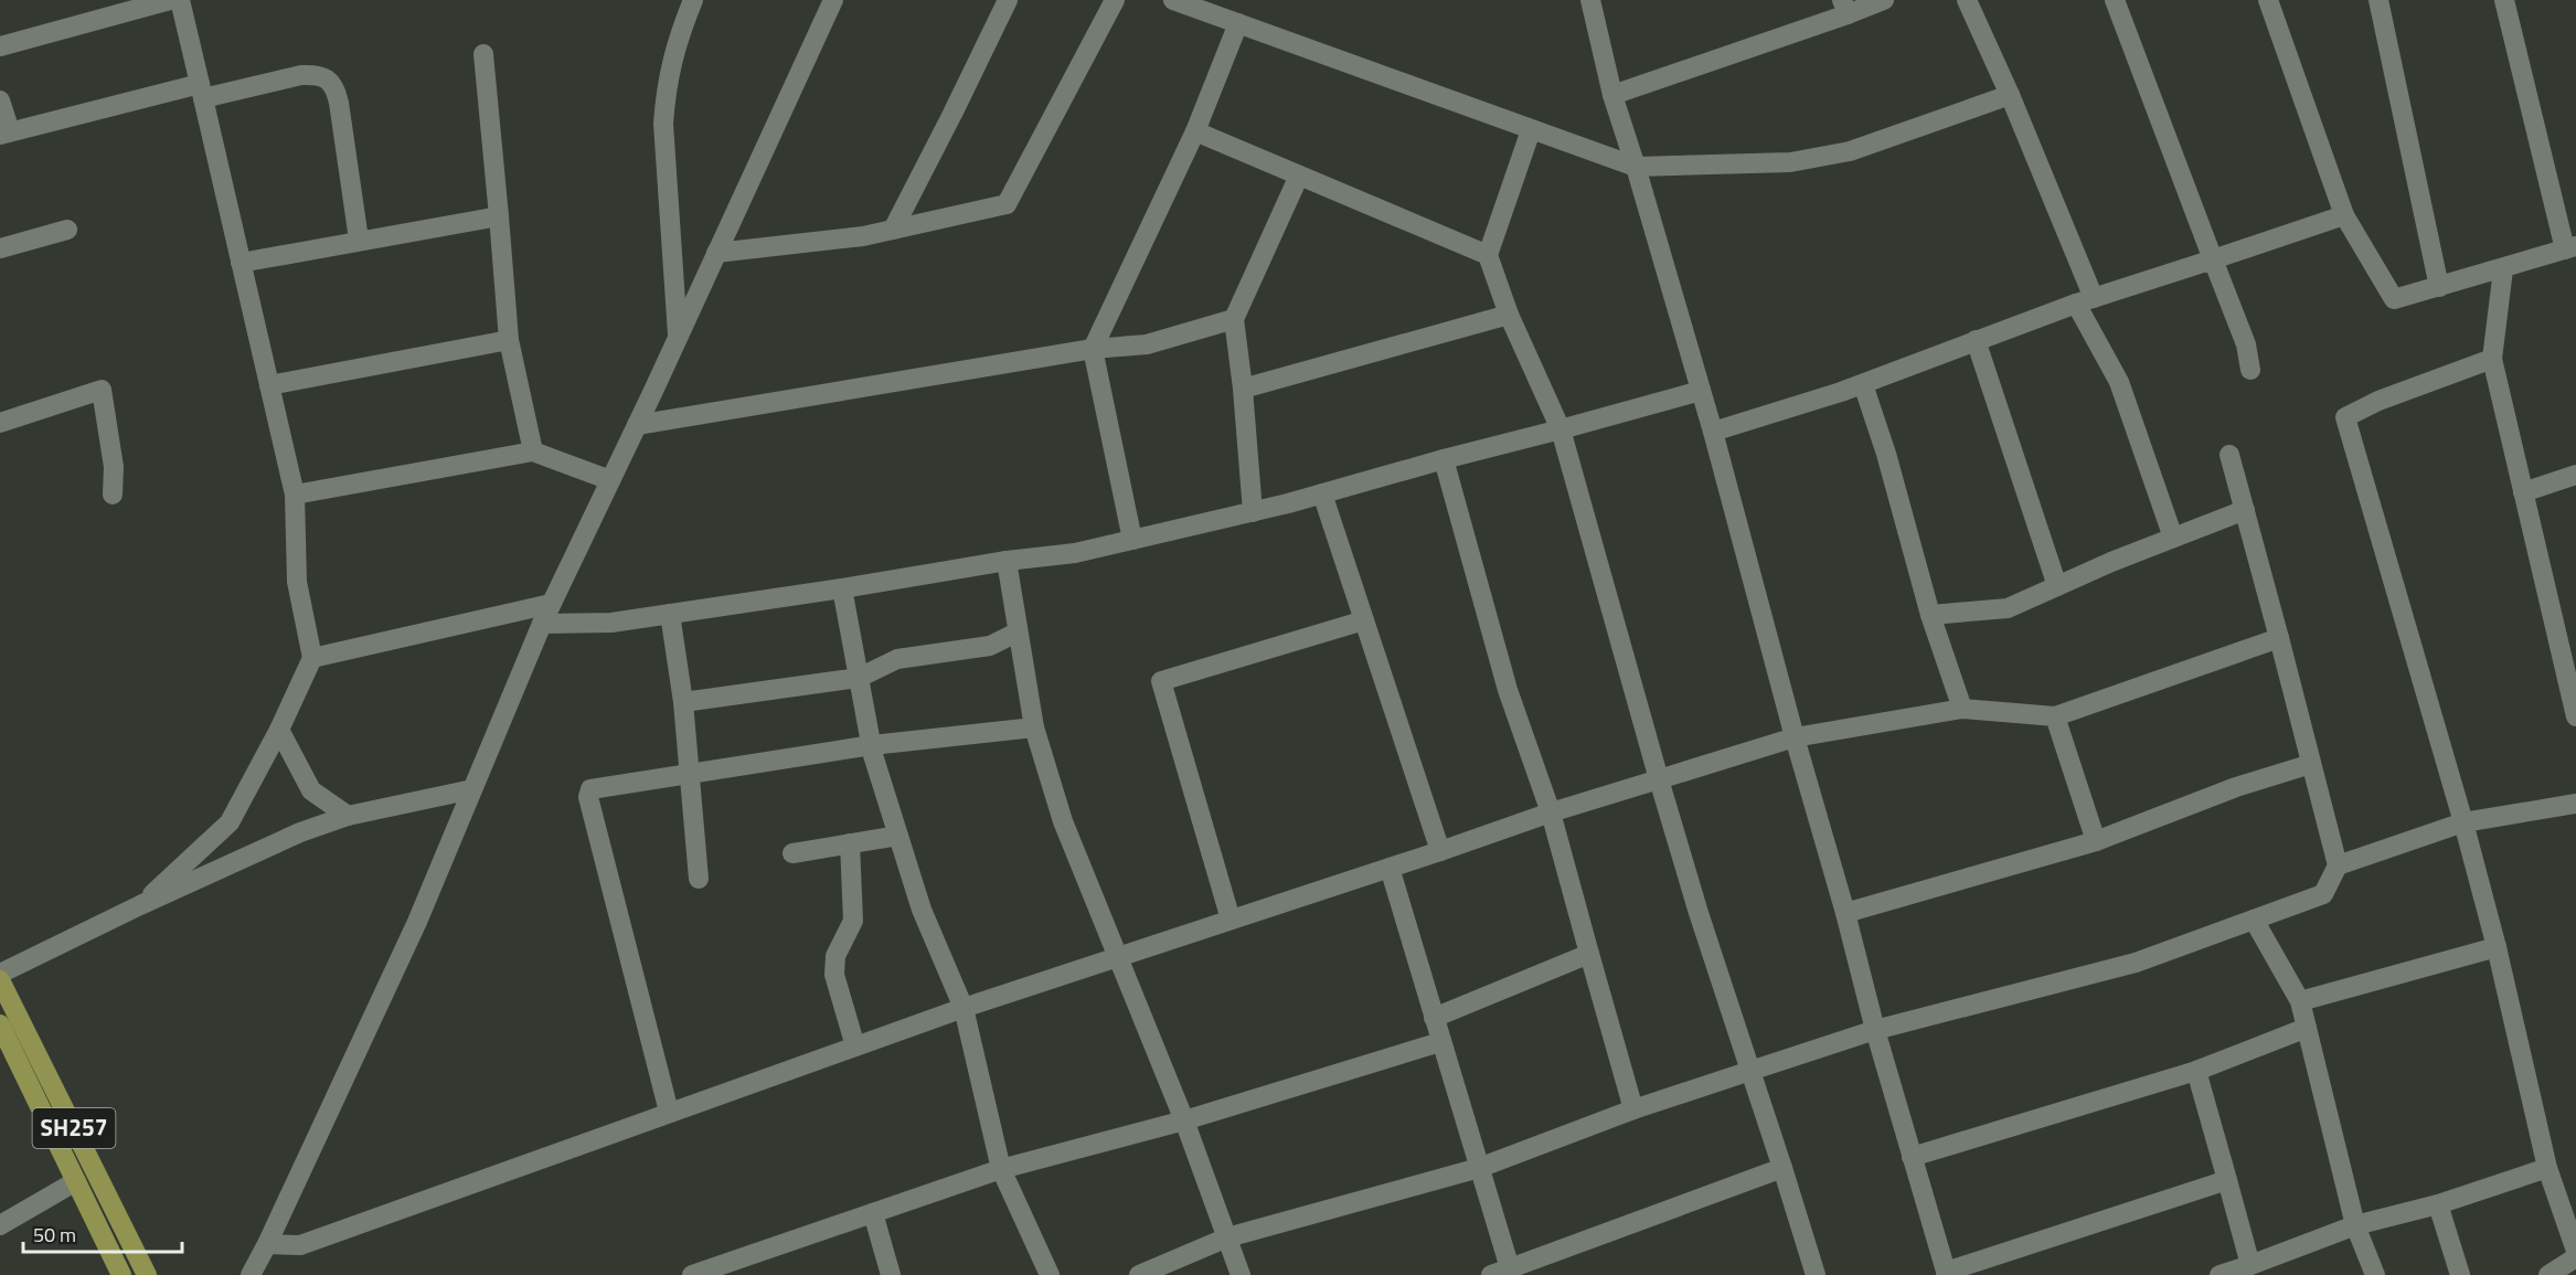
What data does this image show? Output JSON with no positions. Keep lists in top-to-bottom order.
{
  "streets": {
    "main road": ["SH257"]
  },
  "scale_bar": "50 m"
}
